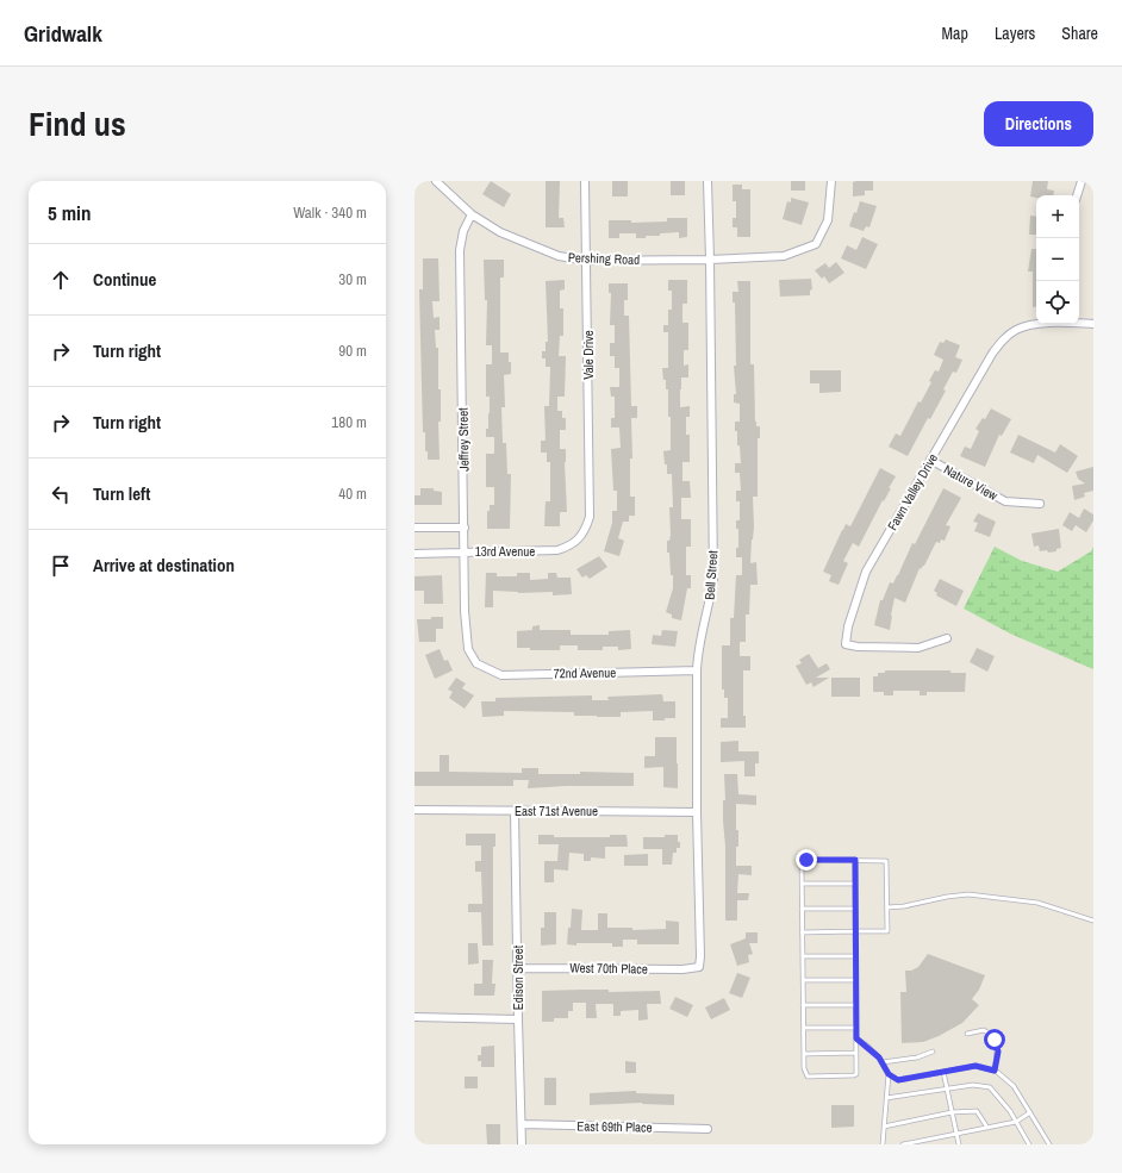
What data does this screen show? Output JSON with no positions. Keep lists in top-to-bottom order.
{
  "streets": {
    "street": [
      "Pershing Road",
      "Vale Drive",
      "Jeffrey Street",
      "Nature View",
      "Fawn Valley Drive",
      "13rd Avenue",
      "Bell Street",
      "72nd Avenue",
      "East 71st Avenue",
      "West 70th Place",
      "Edison Street",
      "East 69th Place"
    ]
  },
  "crossings": [
    ["Pershing Road", "Vale Drive"],
    ["Pershing Road", "Jeffrey Street"],
    ["Pershing Road", "Bell Street"],
    ["Vale Drive", "13rd Avenue"],
    ["Jeffrey Street", "13rd Avenue"],
    ["Jeffrey Street", "72nd Avenue"],
    ["Nature View", "Fawn Valley Drive"],
    ["Bell Street", "72nd Avenue"],
    ["Bell Street", "East 71st Avenue"],
    ["Bell Street", "West 70th Place"],
    ["East 71st Avenue", "Edison Street"],
    ["West 70th Place", "Edison Street"],
    ["Edison Street", "East 69th Place"]
  ],
  "page": {
    "header": "Gridwalk",
    "nav": ["Map", "Layers", "Share"],
    "title": "Find us",
    "buttons": "Directions",
    "heading": ["5 min", "Walk · 340 m"],
    "map_buttons": ["+", "−"],
    "list": [
      ["Continue", "30 m"],
      ["Turn right", "90 m"],
      ["Turn right", "180 m"],
      ["Turn left", "40 m"],
      "Arrive at destination"
    ]
  }
}
